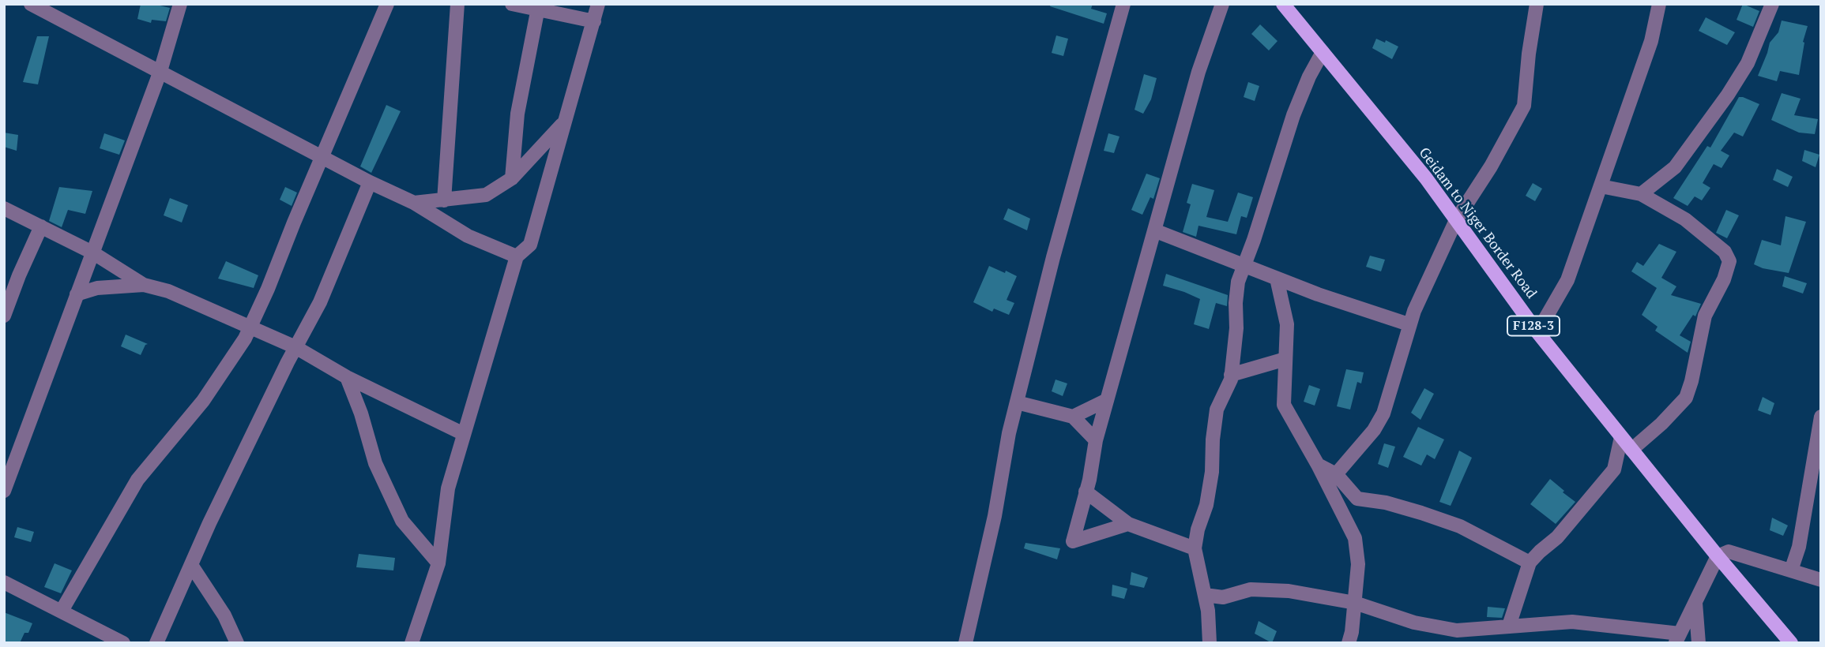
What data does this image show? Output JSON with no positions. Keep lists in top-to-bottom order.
{
  "streets": {
    "main road": ["Geidam to Niger Border Road", "F128-3"]
  }
}
